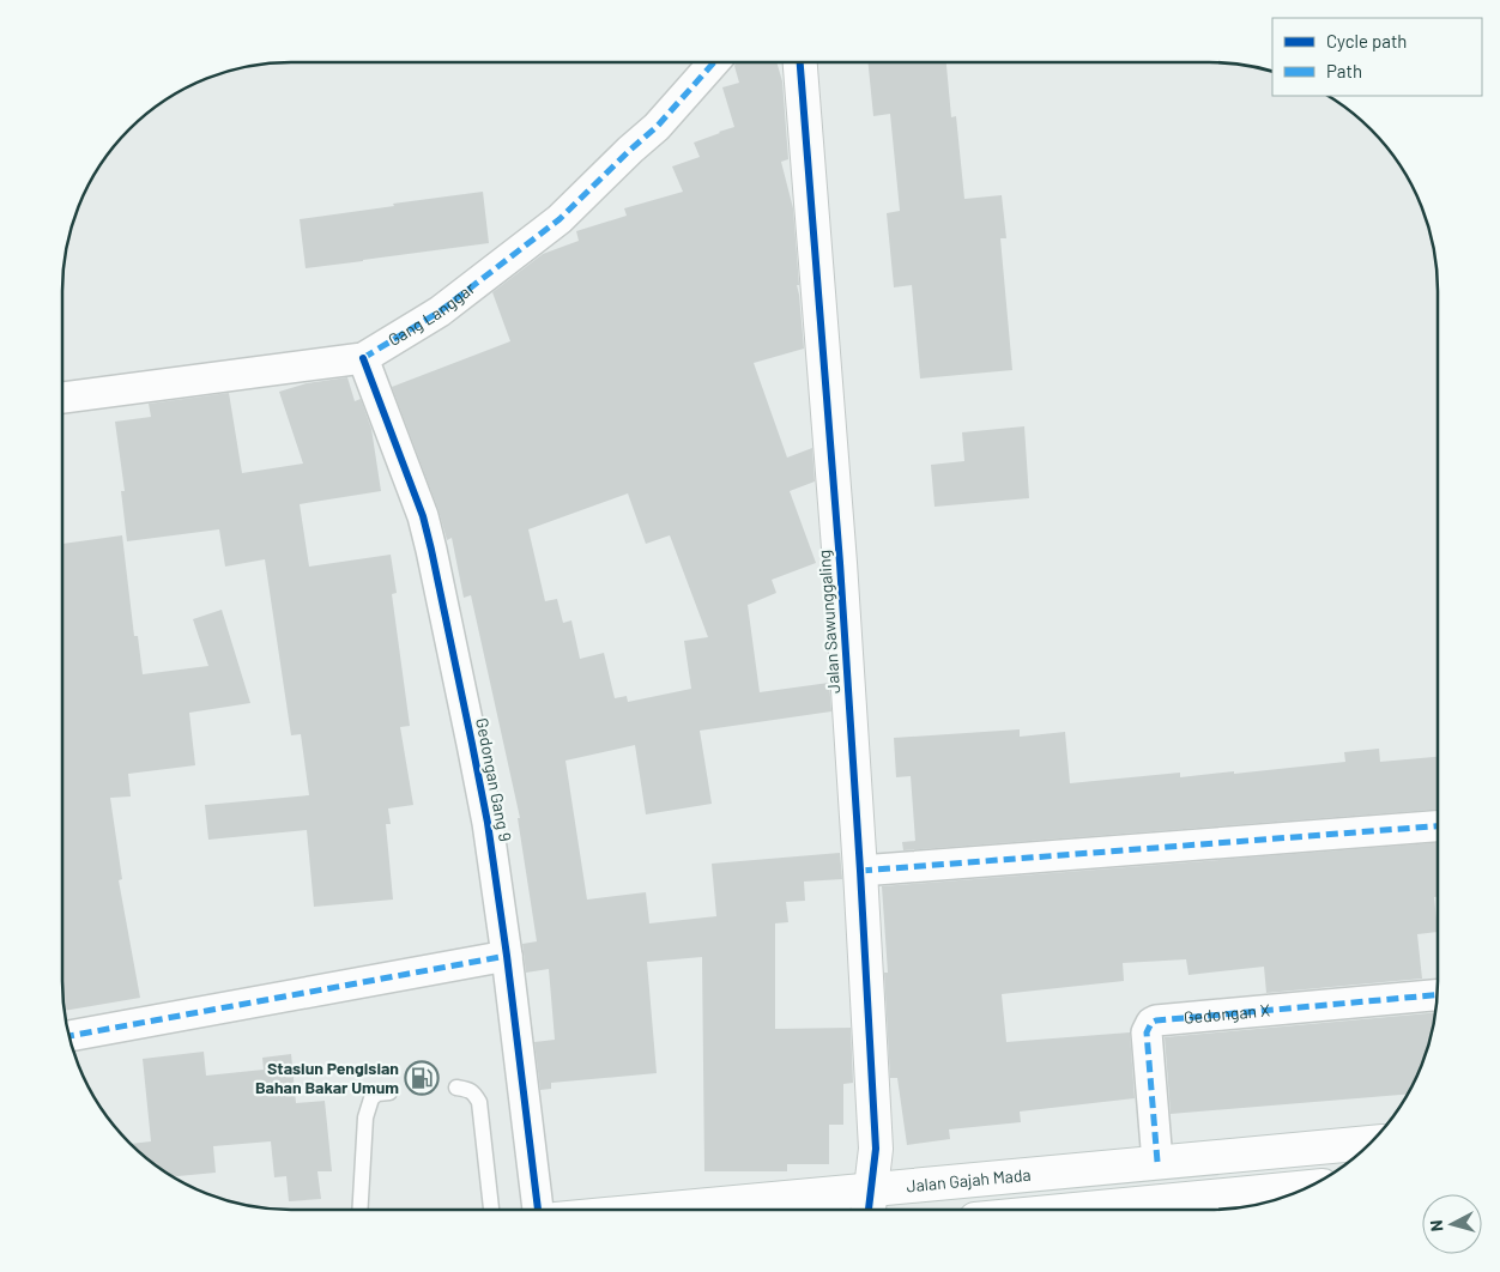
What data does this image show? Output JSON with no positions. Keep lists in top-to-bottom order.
{
  "streets": {
    "main road": ["Jalan Sawunggaling", "Jalan Gajah Mada"],
    "street": ["Gang Langgar", "Gedongan Gang 9", "Gedongan X"]
  },
  "crossings": [
    ["Gang Langgar", "Gedongan Gang 9"],
    ["Jalan Sawunggaling", "Jalan Gajah Mada"],
    ["Gedongan X", "Jalan Gajah Mada"]
  ],
  "places": {
    "fuel station": ["Stasiun Pengisian Bahan Bakar Umum"]
  },
  "legend": ["Cycle path", "Path"],
  "north": "left"
}
